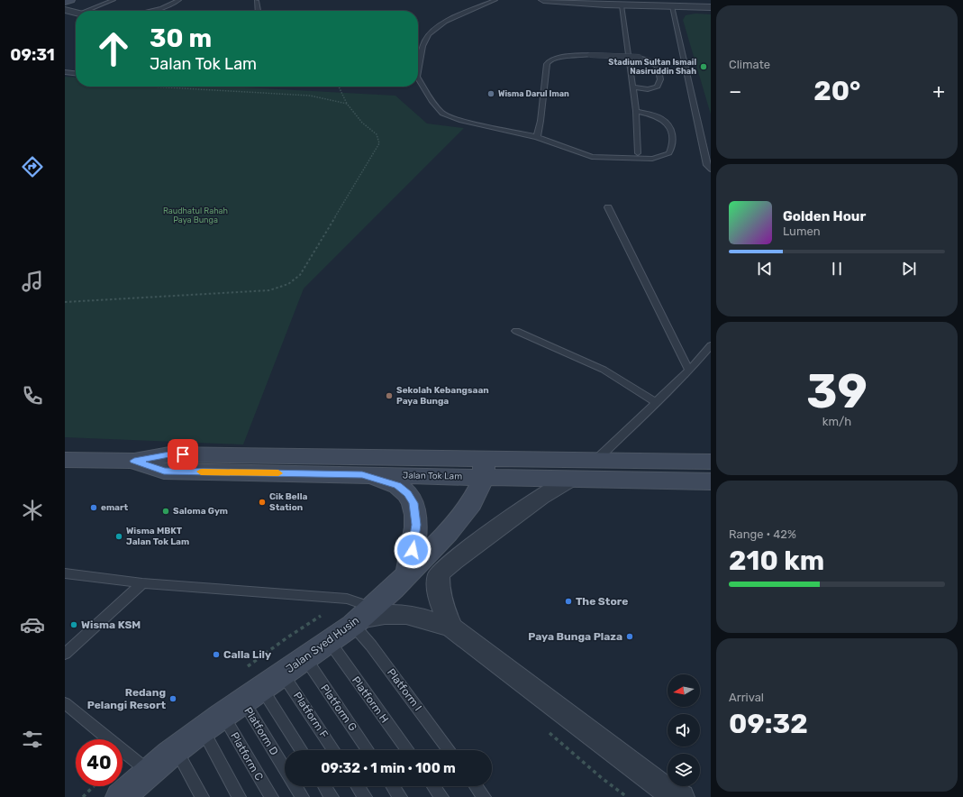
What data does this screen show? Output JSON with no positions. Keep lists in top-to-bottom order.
{
  "streets": {
    "street": ["Jalan Tok Lam", "Jalan Syed Husin"],
    "lane": [
      "Platform I",
      "Platform H",
      "Platform G",
      "Platform F",
      "Platform D",
      "Platform C"
    ]
  },
  "crossings": [
    ["Jalan Tok Lam", "Jalan Syed Husin"],
    ["Jalan Syed Husin", "Platform I"],
    ["Jalan Syed Husin", "Platform H"],
    ["Jalan Syed Husin", "Platform G"],
    ["Jalan Syed Husin", "Platform F"],
    ["Jalan Syed Husin", "Platform D"],
    ["Jalan Syed Husin", "Platform C"],
    ["Platform F", "Platform D"],
    ["Platform F", "Platform C"],
    ["Platform D", "Platform C"]
  ],
  "parks": ["Raudhatul Rahah Paya Bunga"],
  "places": [
    "Stadium Sultan Ismail Nasiruddin Shah",
    "Wisma Darul Iman",
    "Sekolah Kebangsaan Paya Bunga",
    "Cik Bella Station",
    "emart",
    "Saloma Gym",
    "Wisma MBKT Jalan Tok Lam",
    "The Store",
    "Wisma KSM",
    "Paya Bunga Plaza",
    "Calla Lily",
    "Redang Pelangi Resort"
  ],
  "north": "left",
  "page": {
    "tabs": "09:31",
    "tile": [
      "Climate",
      ["39", "km/h"],
      ["Range · 42%", "210 km"],
      ["Arrival", "09:32"]
    ],
    "turn": ["30 m", "Jalan Tok Lam"],
    "heat": ["−", "20°", "+"],
    "song": ["Golden Hour", "Lumen"],
    "limit": "40",
    "trip": "09:32 · 1 min · 100 m"
  }
}
